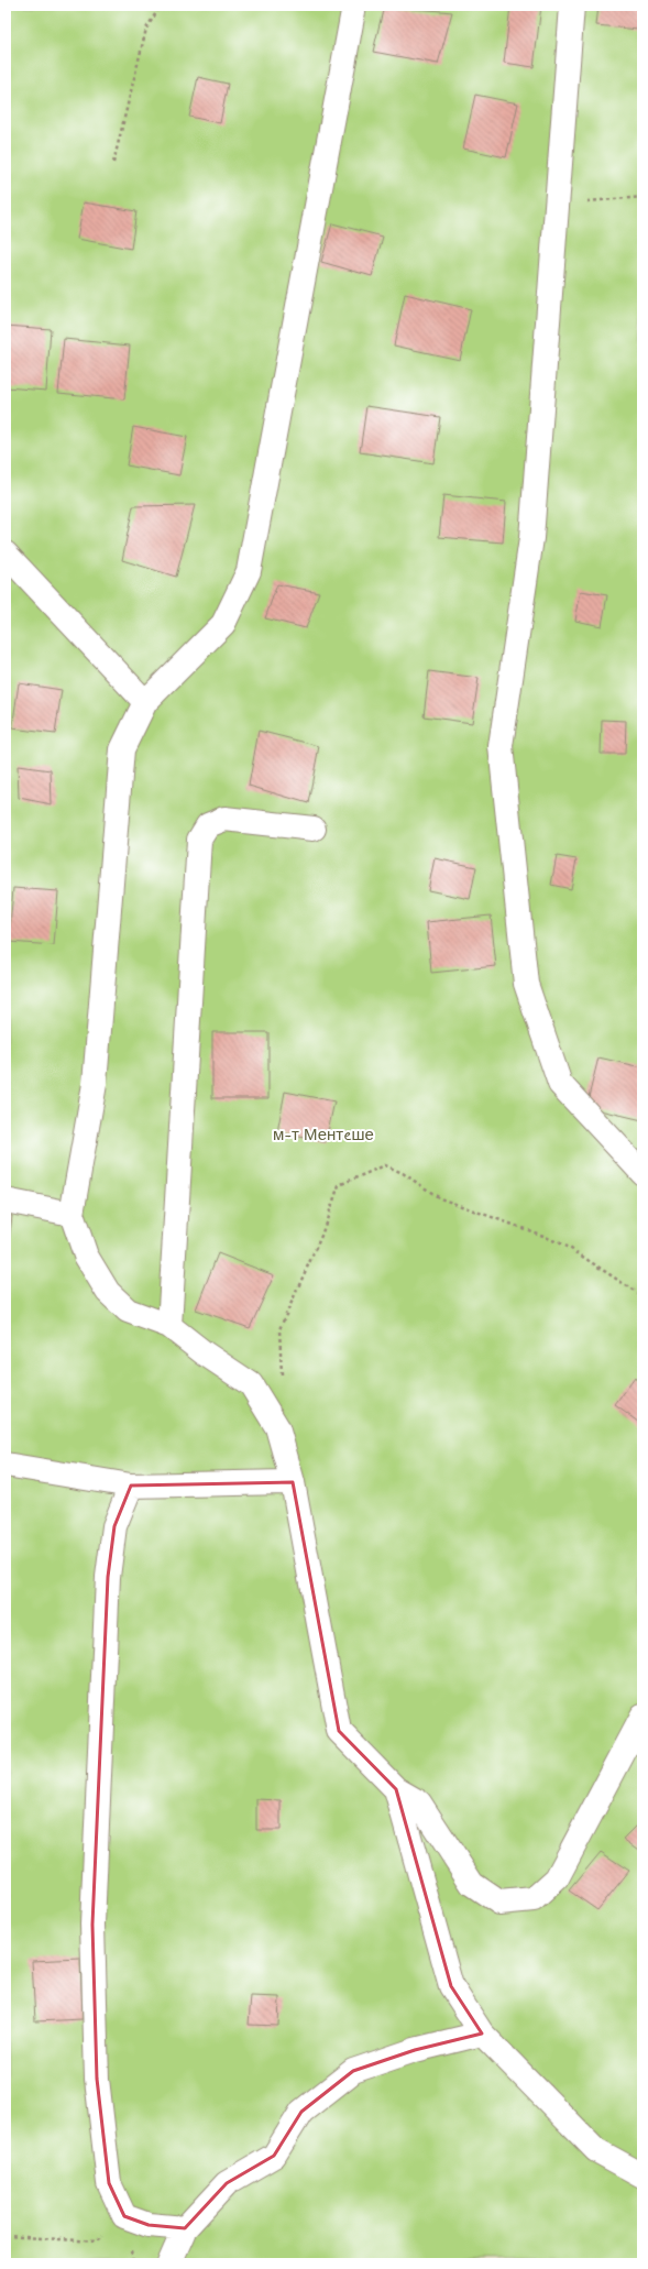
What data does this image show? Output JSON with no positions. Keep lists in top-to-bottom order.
{
  "parks": ["м-т Ментeше"]
}
